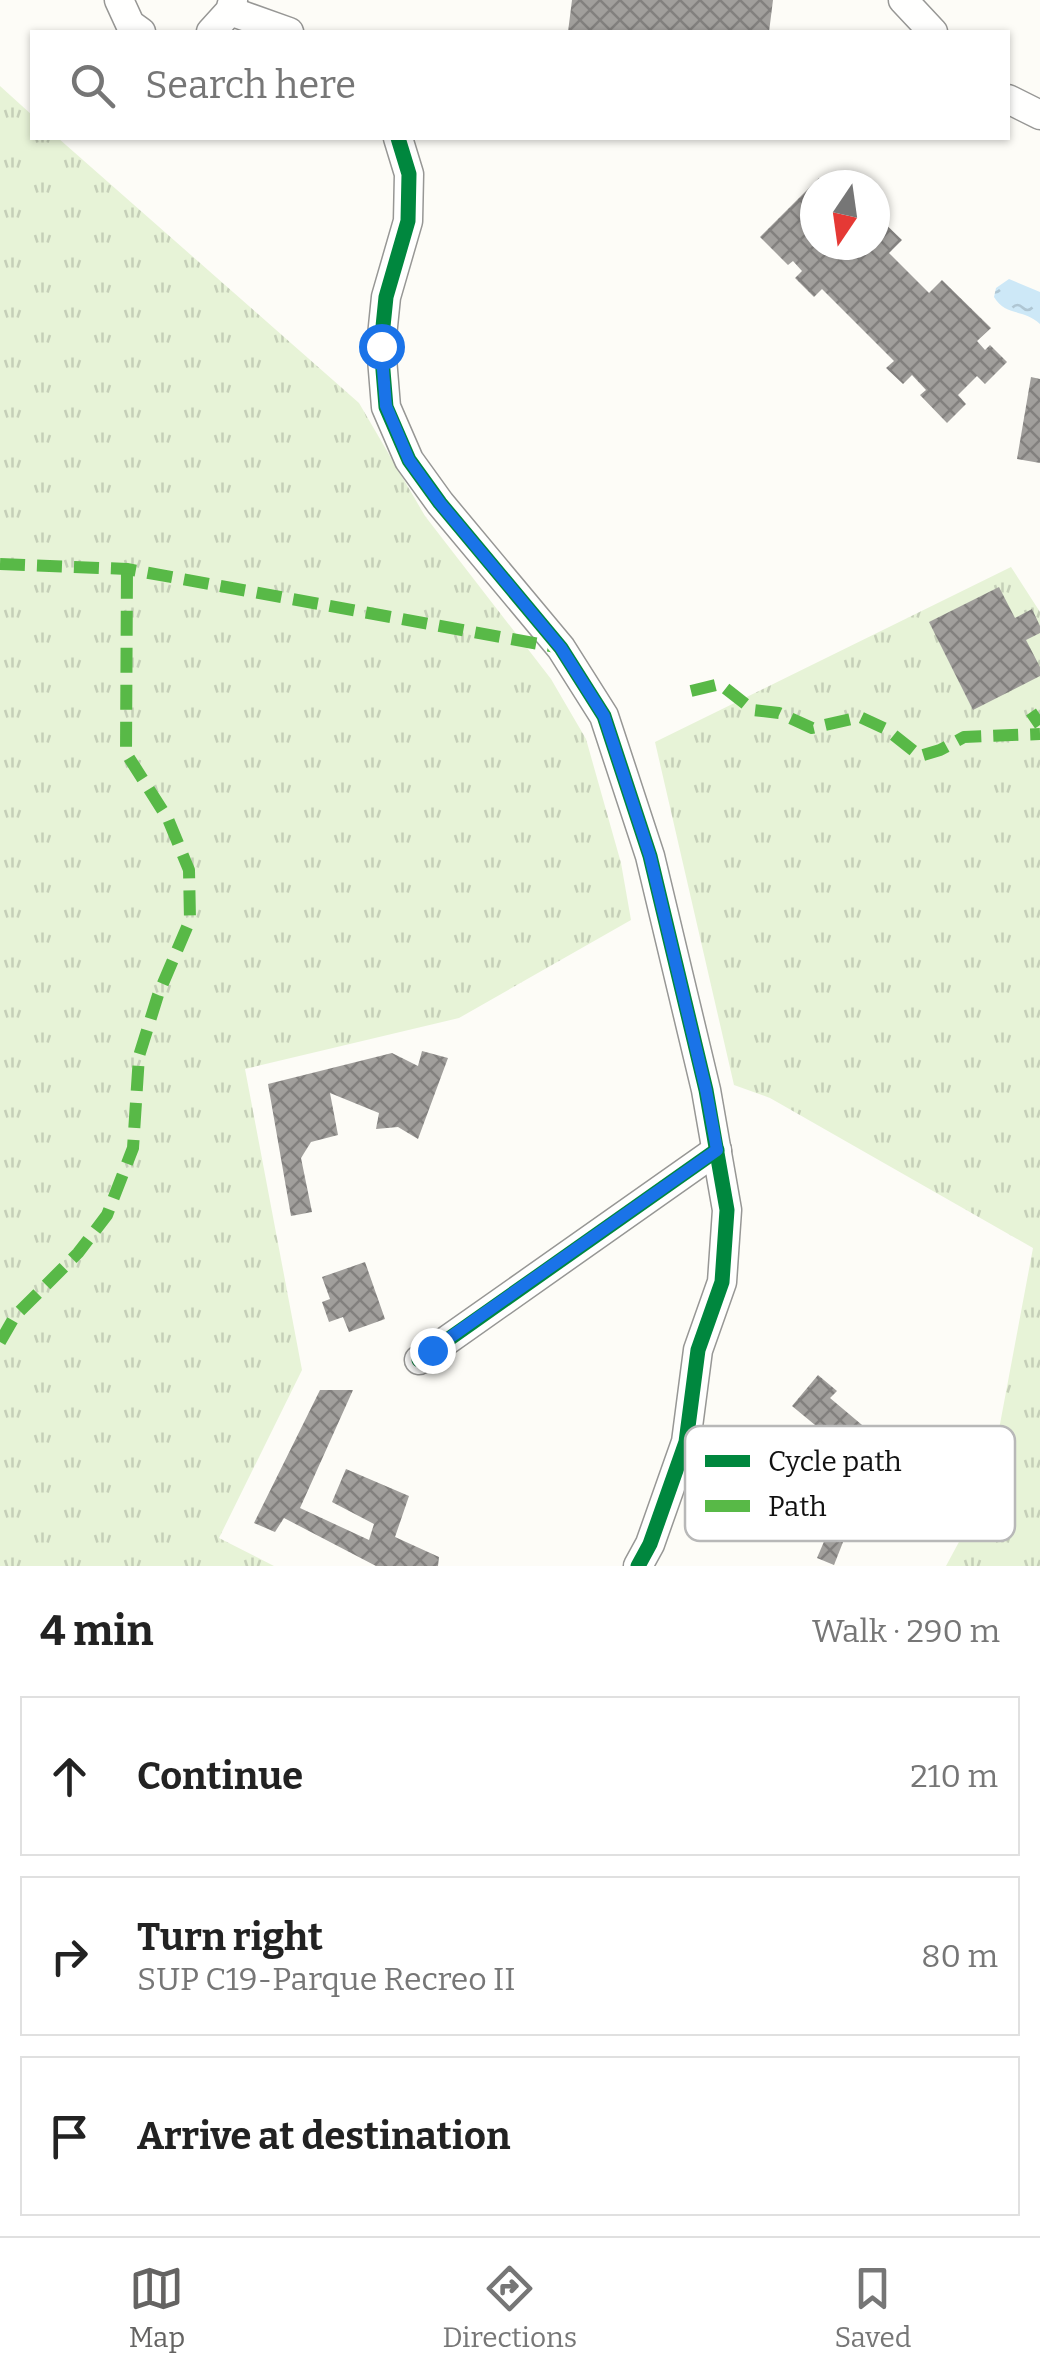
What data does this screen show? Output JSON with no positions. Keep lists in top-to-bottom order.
{
  "legend": ["Cycle path", "Path"],
  "north": "bottom",
  "page": {
    "search": "Search here",
    "heading": ["4 min", "Walk · 290 m"],
    "list": [
      ["Continue", "210 m"],
      ["Turn right", "SUP C19-Parque Recreo II", "80 m"],
      "Arrive at destination"
    ],
    "nav": ["Map", "Directions", "Saved"]
  }
}
